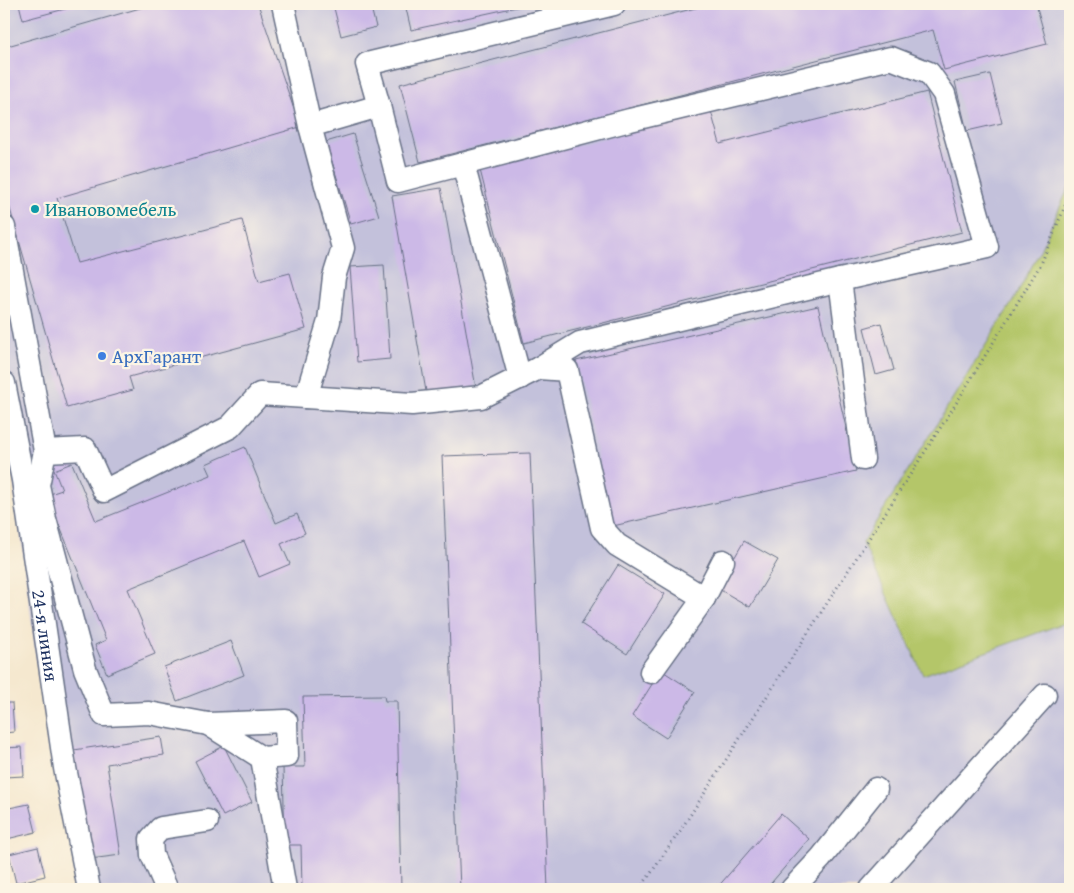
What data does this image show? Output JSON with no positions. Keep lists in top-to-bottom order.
{
  "streets": {
    "street": ["24-я линия"]
  },
  "places": ["Ивановомебель", "АрхГарант"]
}
